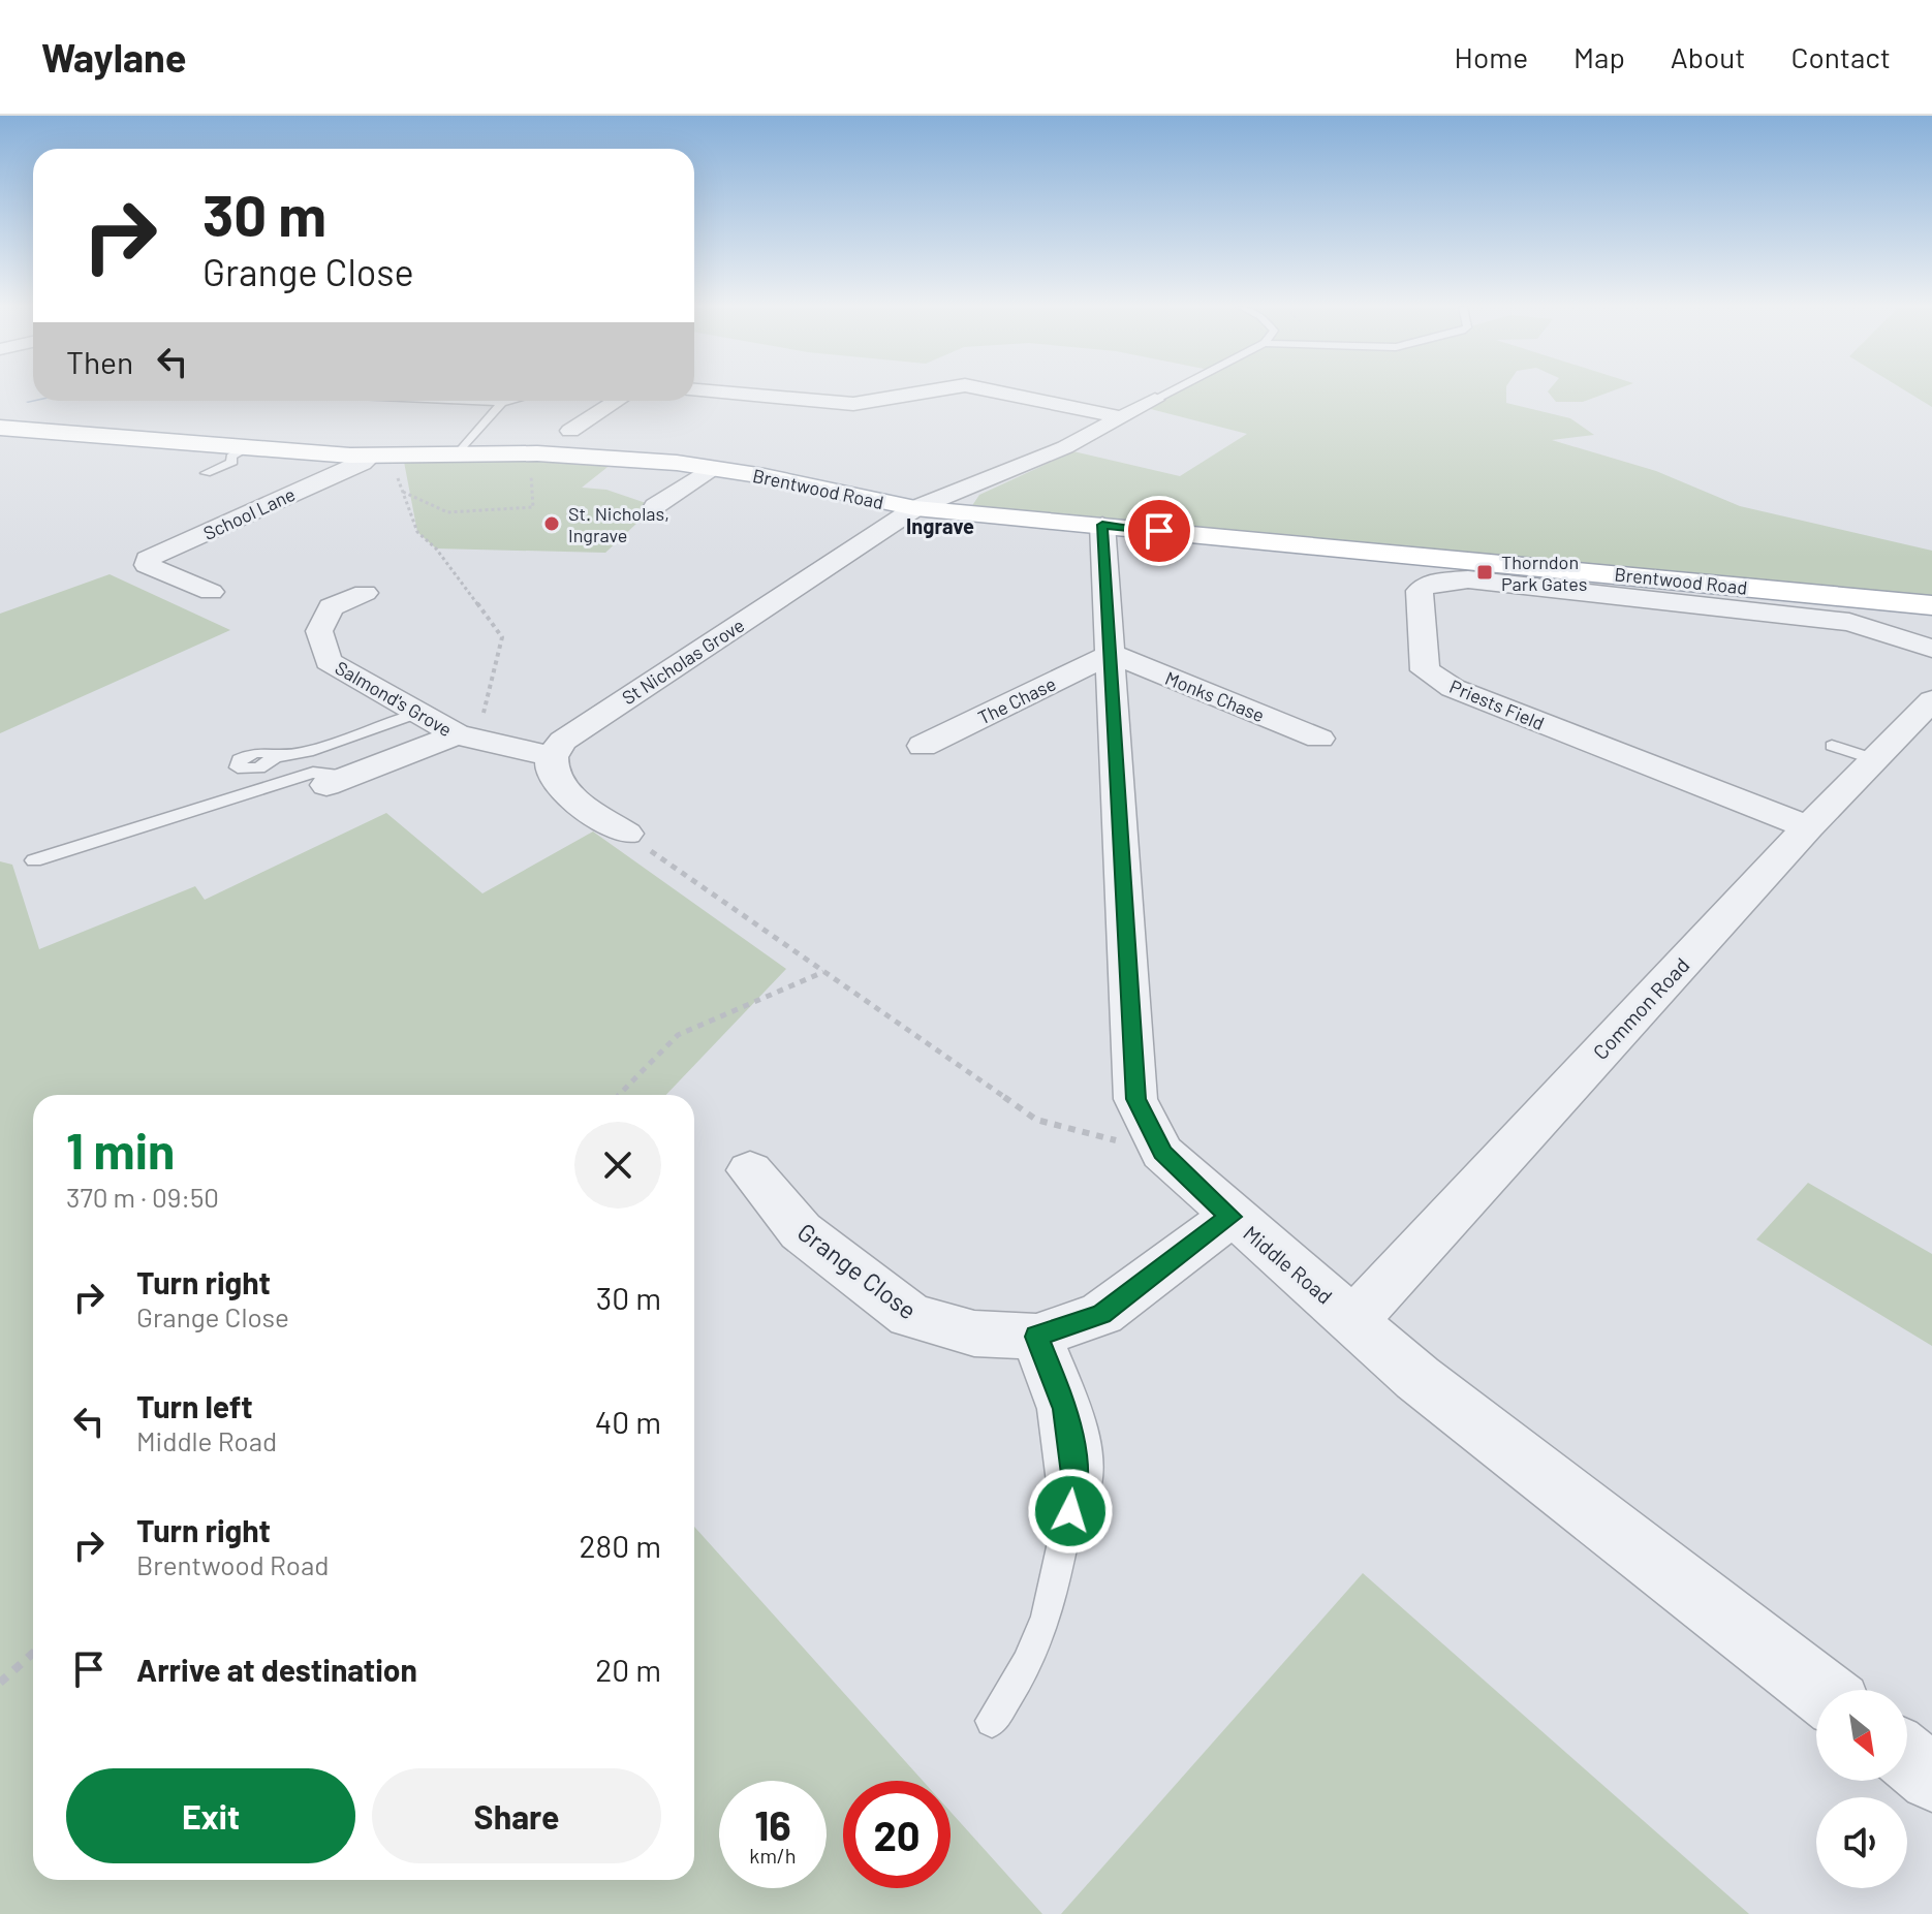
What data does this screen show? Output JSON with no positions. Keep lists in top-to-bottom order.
{
  "streets": {
    "main road": ["Brentwood Road"],
    "street": [
      "School Lane",
      "St Nicholas Grove",
      "Monks Chase",
      "Salmond's Grove",
      "The Chase",
      "Priests Field",
      "Common Road",
      "Middle Road",
      "Grange Close"
    ]
  },
  "crossings": [
    ["Brentwood Road", "School Lane"],
    ["Brentwood Road", "St Nicholas Grove"],
    ["Brentwood Road", "Middle Road"],
    ["St Nicholas Grove", "Salmond's Grove"],
    ["Monks Chase", "The Chase"],
    ["Monks Chase", "Middle Road"],
    ["The Chase", "Middle Road"],
    ["Priests Field", "Common Road"],
    ["Common Road", "Middle Road"],
    ["Middle Road", "Grange Close"]
  ],
  "districts": ["Ingrave"],
  "places": {
    "other": ["St. Nicholas, Ingrave"],
    "transit": ["Thorndon Park Gates"]
  },
  "north": "bottom right",
  "page": {
    "header": "Waylane",
    "nav": [
      "Home",
      "Map",
      "About",
      "Contact"
    ],
    "turn": ["30 m", "Grange Close"],
    "then": "Then",
    "heading": ["1 min", "370 m · 09:50"],
    "list": [
      {
        "name": "Turn right",
        "note": "Grange Close",
        "value": "30 m"
      },
      {
        "name": "Turn left",
        "note": "Middle Road",
        "value": "40 m"
      },
      {
        "name": "Turn right",
        "note": "Brentwood Road",
        "value": "280 m"
      },
      {
        "name": "Arrive at destination",
        "value": "20 m"
      }
    ],
    "buttons": ["Exit", "Share"],
    "speed": "16 km/h",
    "limit": "20"
  }
}
